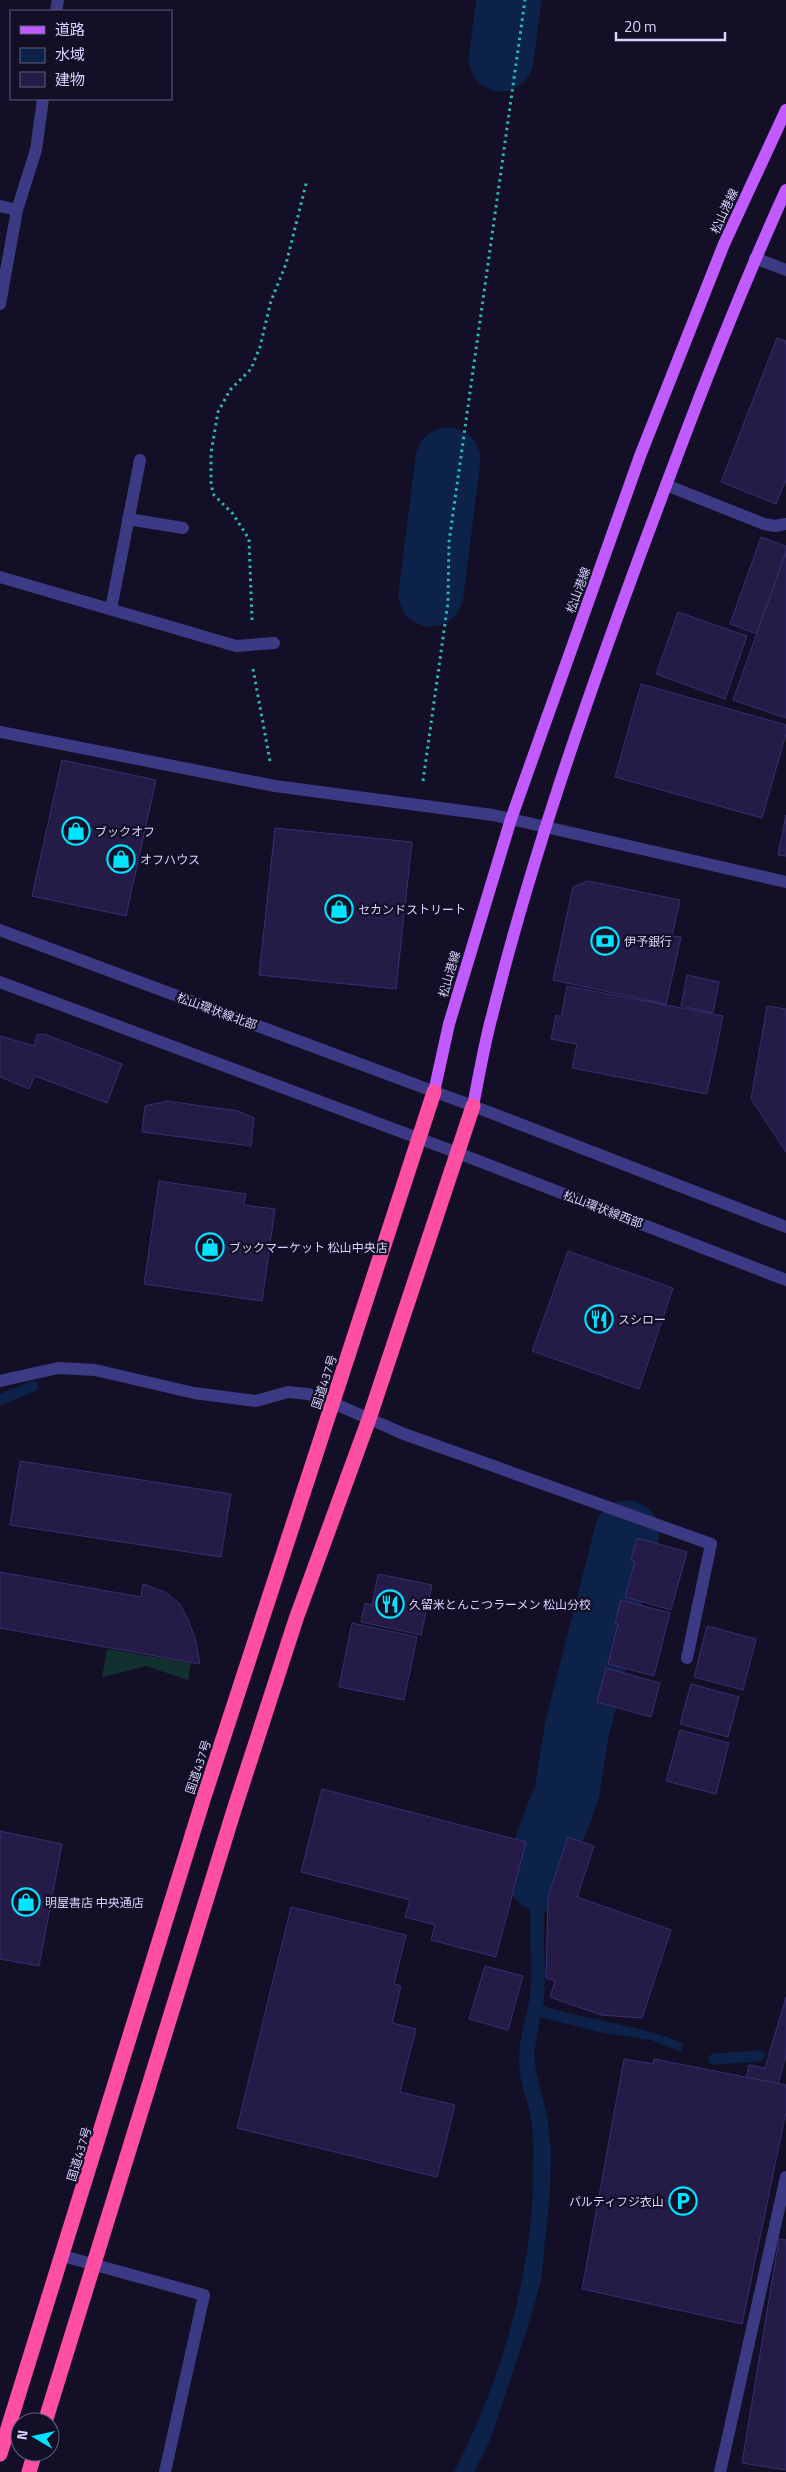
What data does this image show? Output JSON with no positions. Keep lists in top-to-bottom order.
{
  "streets": {
    "highway": ["国道437号"],
    "main road": ["松山港線"],
    "street": ["松山環状線北部", "松山環状線西部"]
  },
  "crossings": [
    ["松山港線", "松山環状線北部"],
    ["松山港線", "国道437号"],
    ["松山環状線北部", "国道437号"],
    ["松山環状線西部", "国道437号"]
  ],
  "places": {
    "shop": [
      "ブックオフ",
      "オフハウス",
      "セカンドストリート",
      "ブックマーケット 松山中央店",
      "明屋書店 中央通店"
    ],
    "bank": ["伊予銀行"],
    "restaurant": ["スシロー", "久留米とんこつラーメン 松山分校"],
    "parking": ["パルティフジ衣山"]
  },
  "legend": ["道路", "水域", "建物"],
  "scale_bar": "20 m",
  "north": "left"
}
